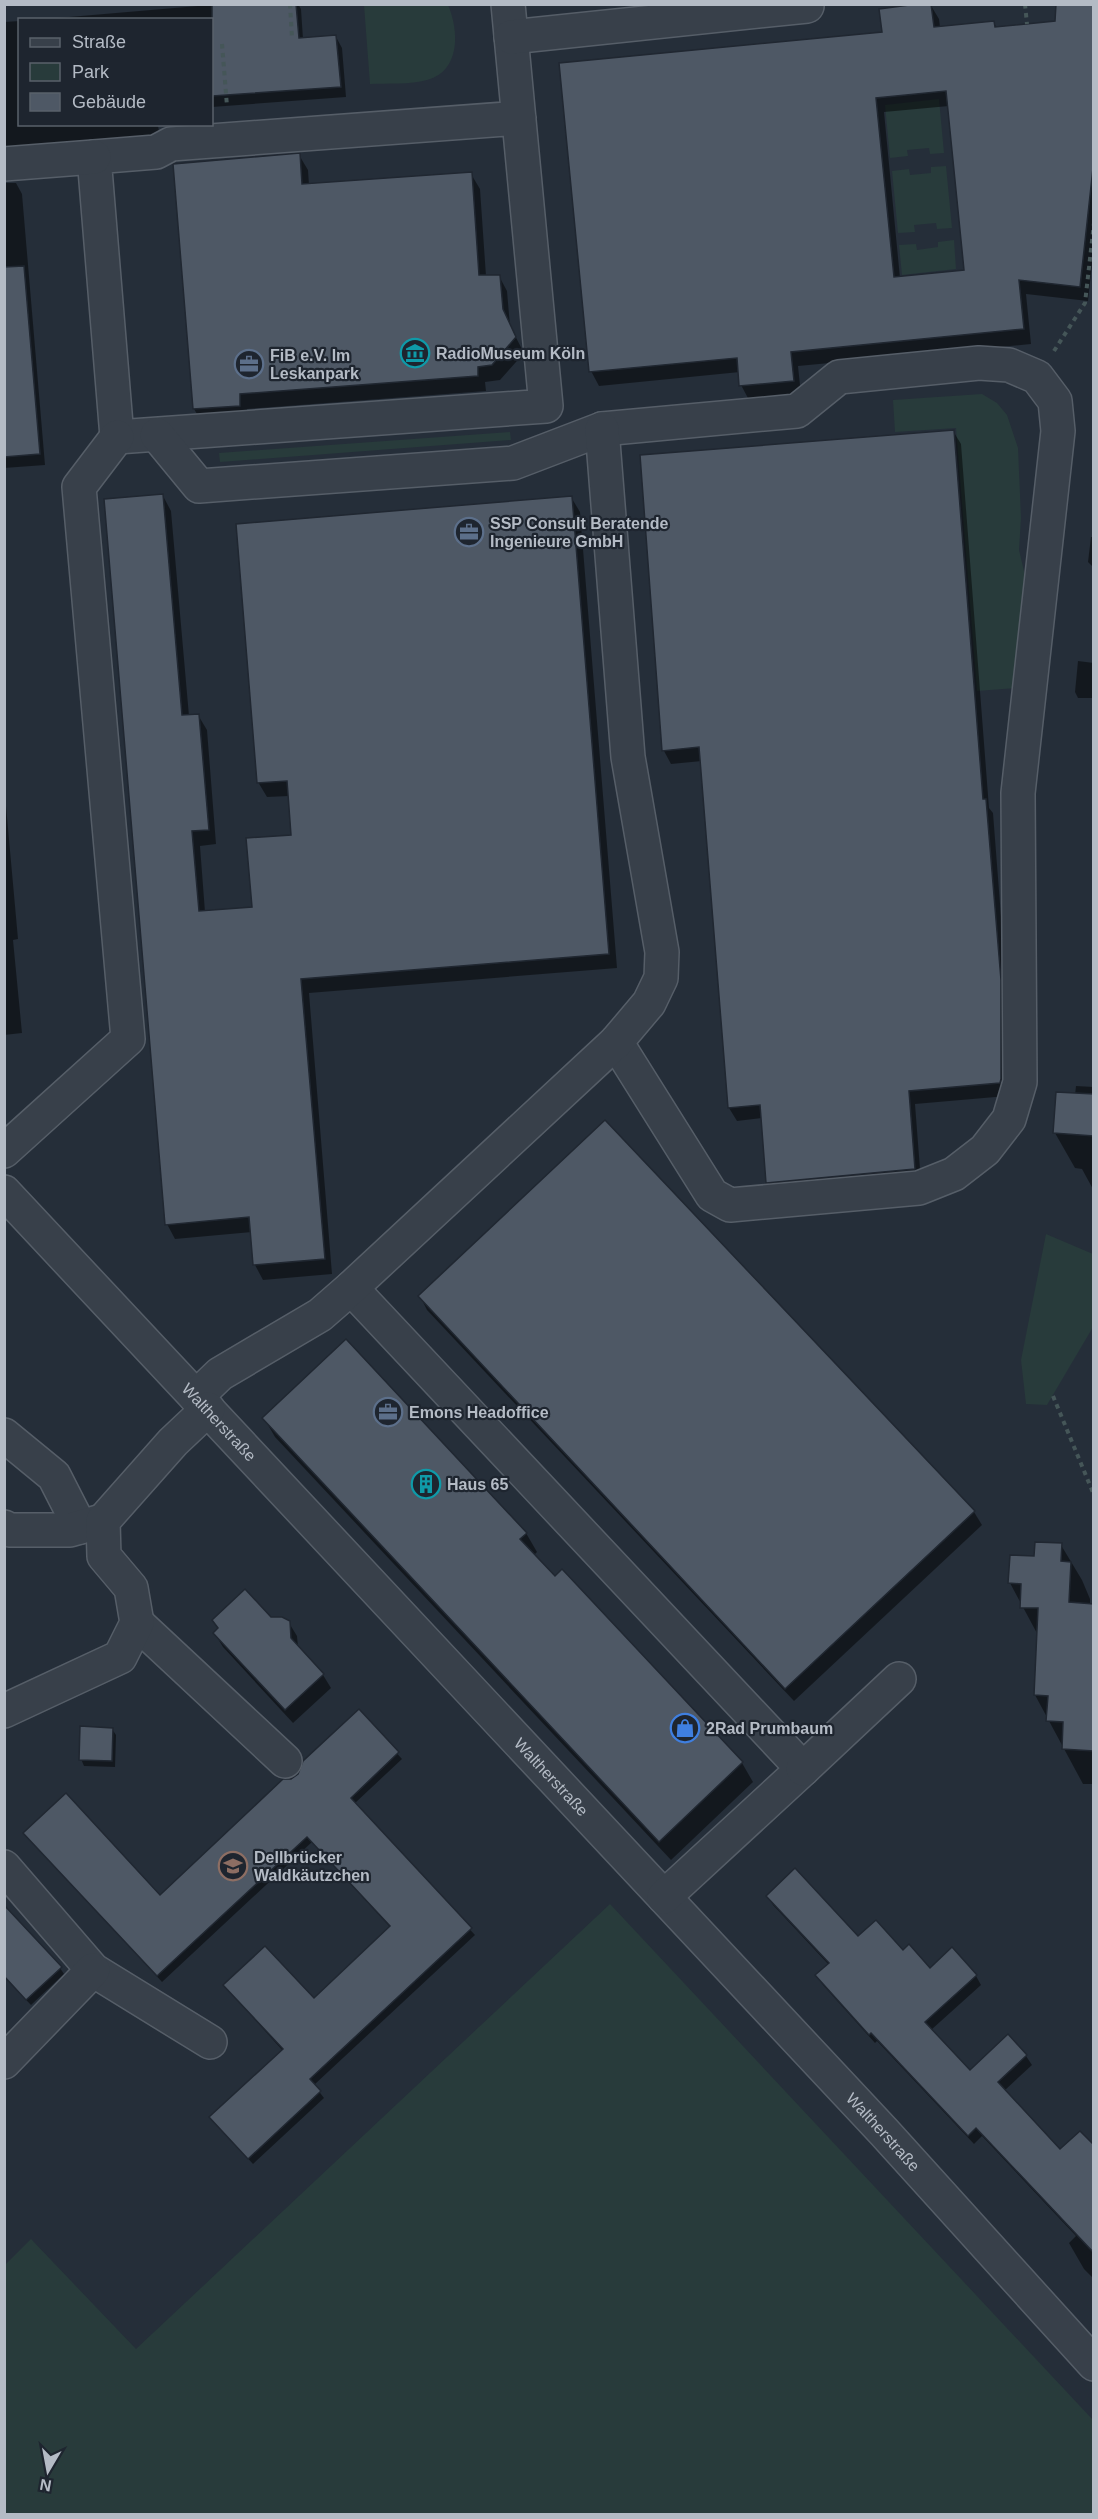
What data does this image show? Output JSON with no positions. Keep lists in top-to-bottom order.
{
  "streets": {
    "street": ["Waltherstraße"]
  },
  "places": {
    "museum": ["RadioMuseum Köln"],
    "office": ["FiB e.V. Im Leskanpark", "SSP Consult Beratende Ingenieure GmbH", "Emons Headoffice"],
    "building": ["Haus 65"],
    "shop": ["2Rad Prumbaum"],
    "school or university": ["Dellbrücker Waldkäutzchen"]
  },
  "legend": ["Straße", "Park", "Gebäude"],
  "north": "bottom"
}
